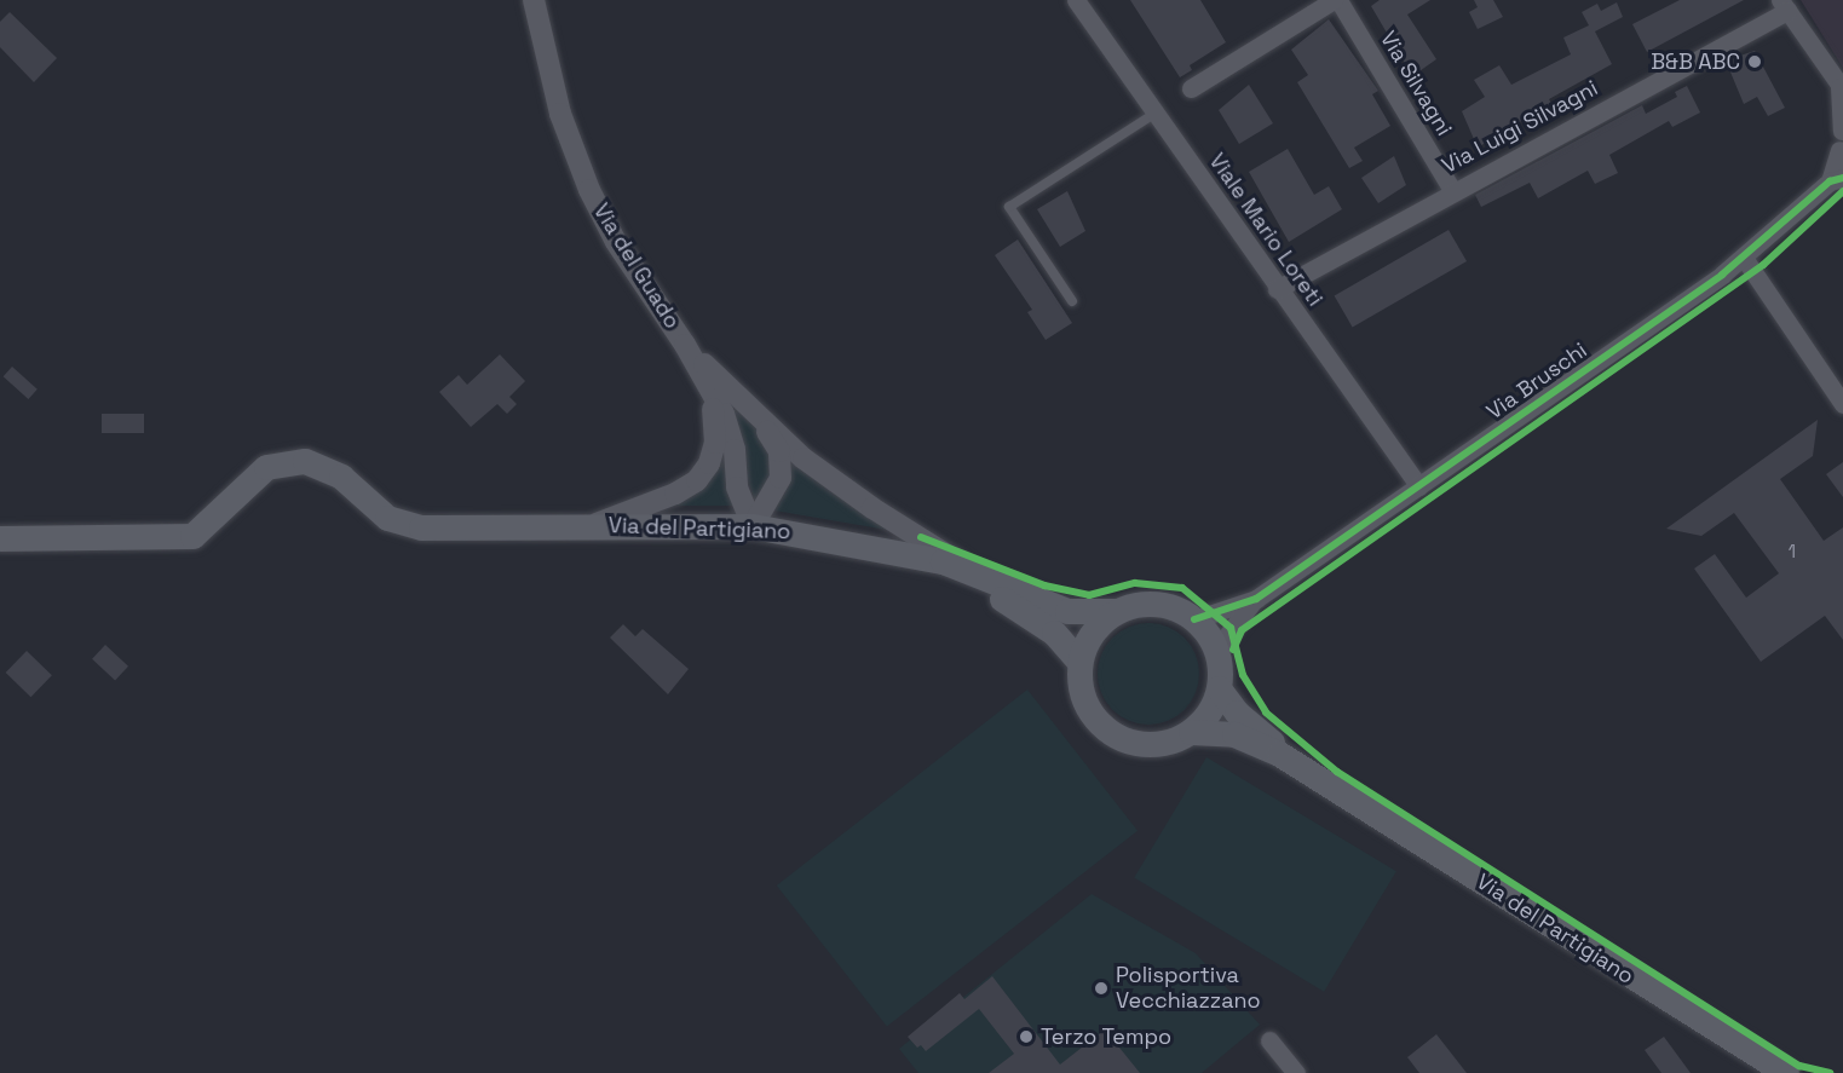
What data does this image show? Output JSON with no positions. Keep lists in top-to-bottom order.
{
  "streets": {
    "main road": ["Via del Partigiano"],
    "street": [
      "Via Silvagni",
      "Via Luigi Silvagni",
      "Viale Mario Loreti",
      "Via del Guado",
      "Via Bruschi"
    ]
  },
  "crossings": [
    ["Via Silvagni", "Via Luigi Silvagni"],
    ["Via Luigi Silvagni", "Viale Mario Loreti"],
    ["Viale Mario Loreti", "Via Bruschi"],
    ["Via del Guado", "Via del Partigiano"],
    ["Via Bruschi", "Via del Partigiano"]
  ],
  "places": ["B&B ABC", "Polisportiva Vecchiazzano", "Terzo Tempo"],
  "house_numbers": ["1"]
}
